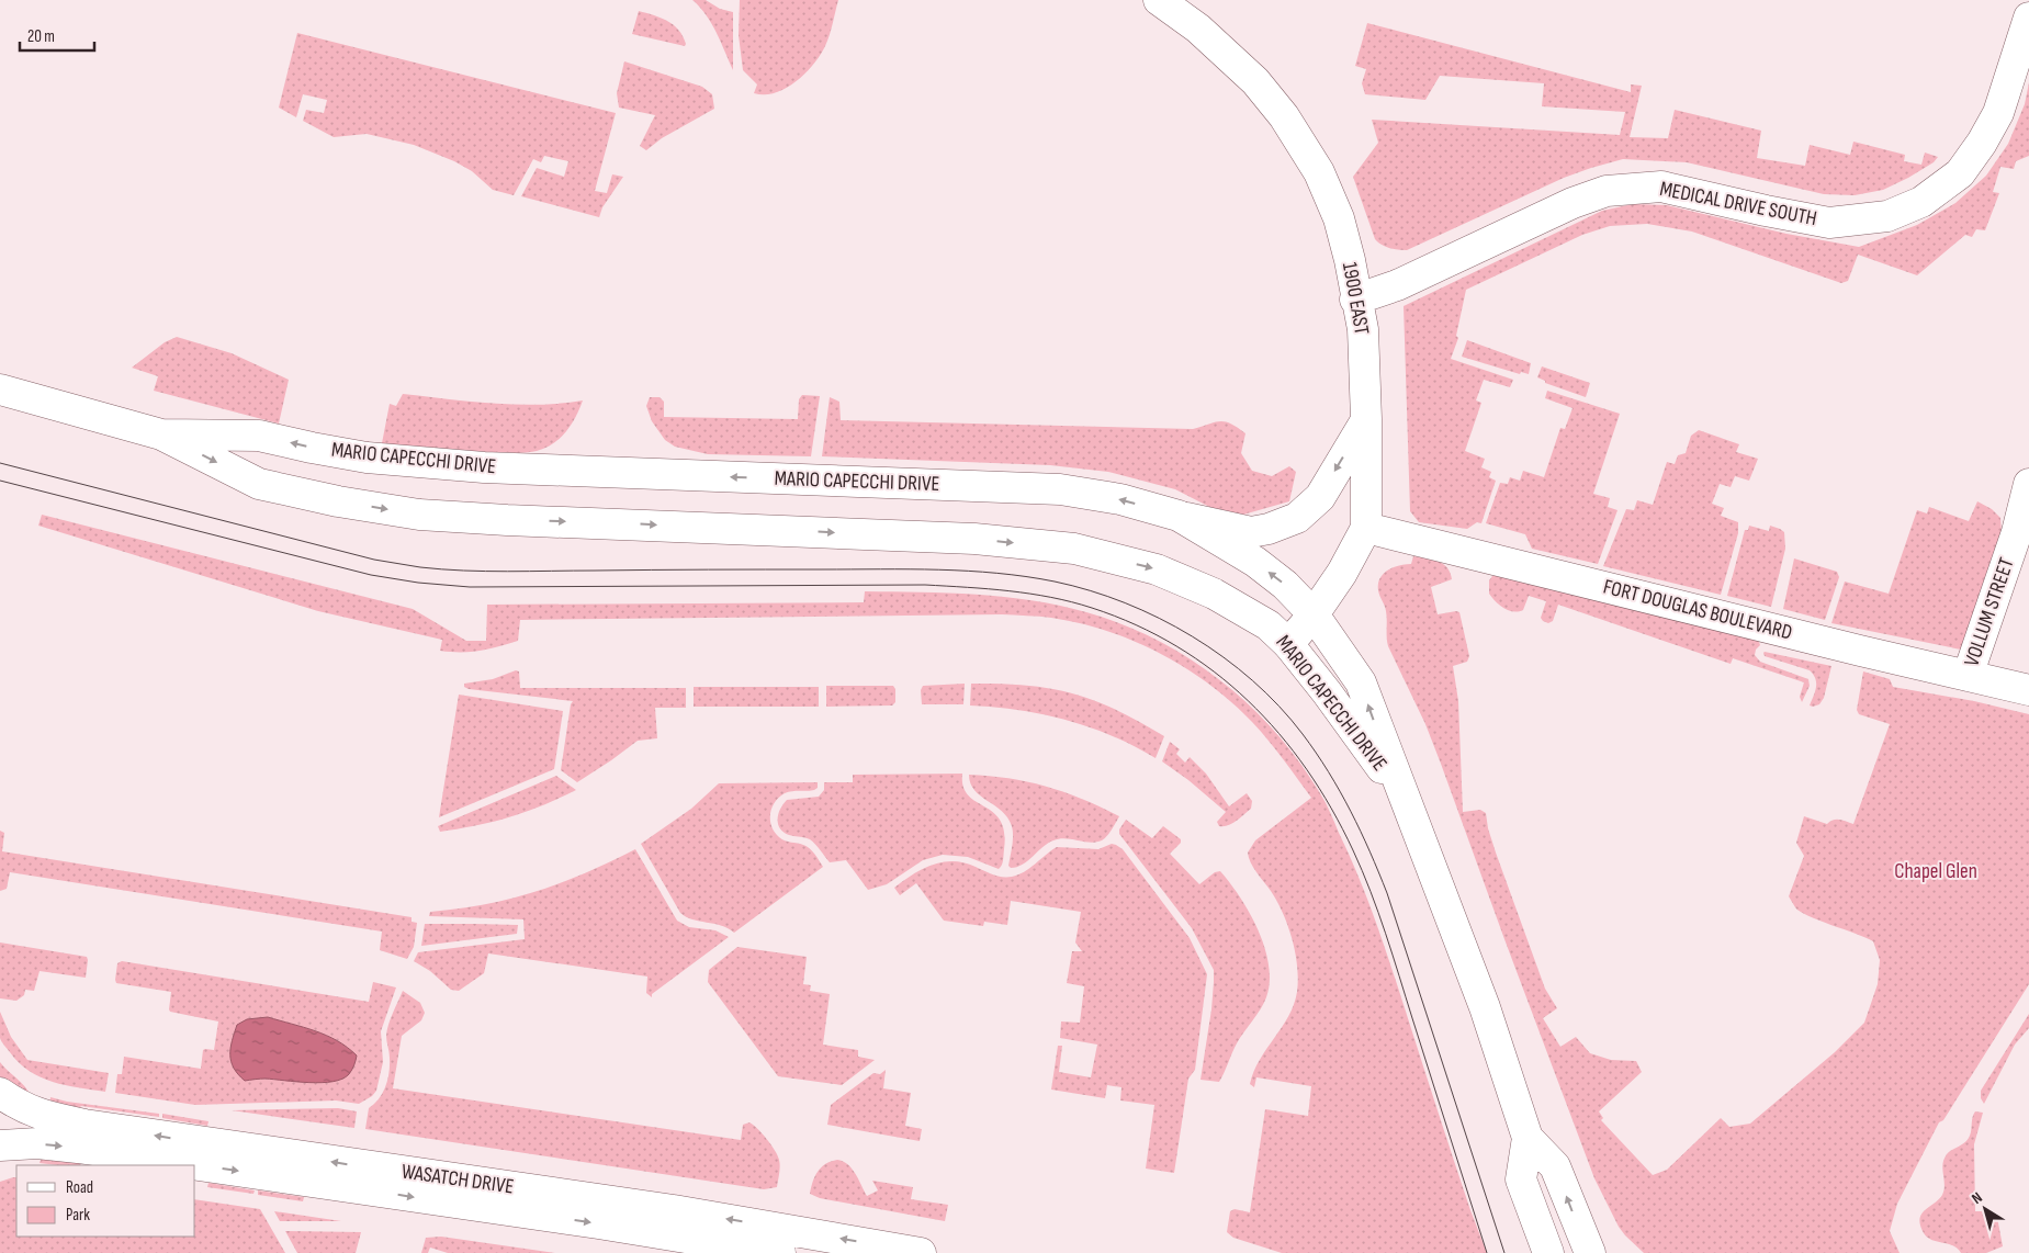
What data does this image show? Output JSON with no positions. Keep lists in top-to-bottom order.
{
  "streets": {
    "street": [
      "MEDICAL DRIVE SOUTH",
      "1900 EAST",
      "MARIO CAPECCHI DRIVE",
      "FORT DOUGLAS BOULEVARD",
      "VOLLUM STREET",
      "WASATCH DRIVE"
    ]
  },
  "crossings": [
    ["MEDICAL DRIVE SOUTH", "1900 EAST"],
    ["1900 EAST", "MARIO CAPECCHI DRIVE"],
    ["1900 EAST", "FORT DOUGLAS BOULEVARD"],
    ["FORT DOUGLAS BOULEVARD", "VOLLUM STREET"]
  ],
  "parks": ["Chapel Glen"],
  "legend": ["Road", "Park"],
  "scale_bar": "20 m",
  "north": "top left"
}
